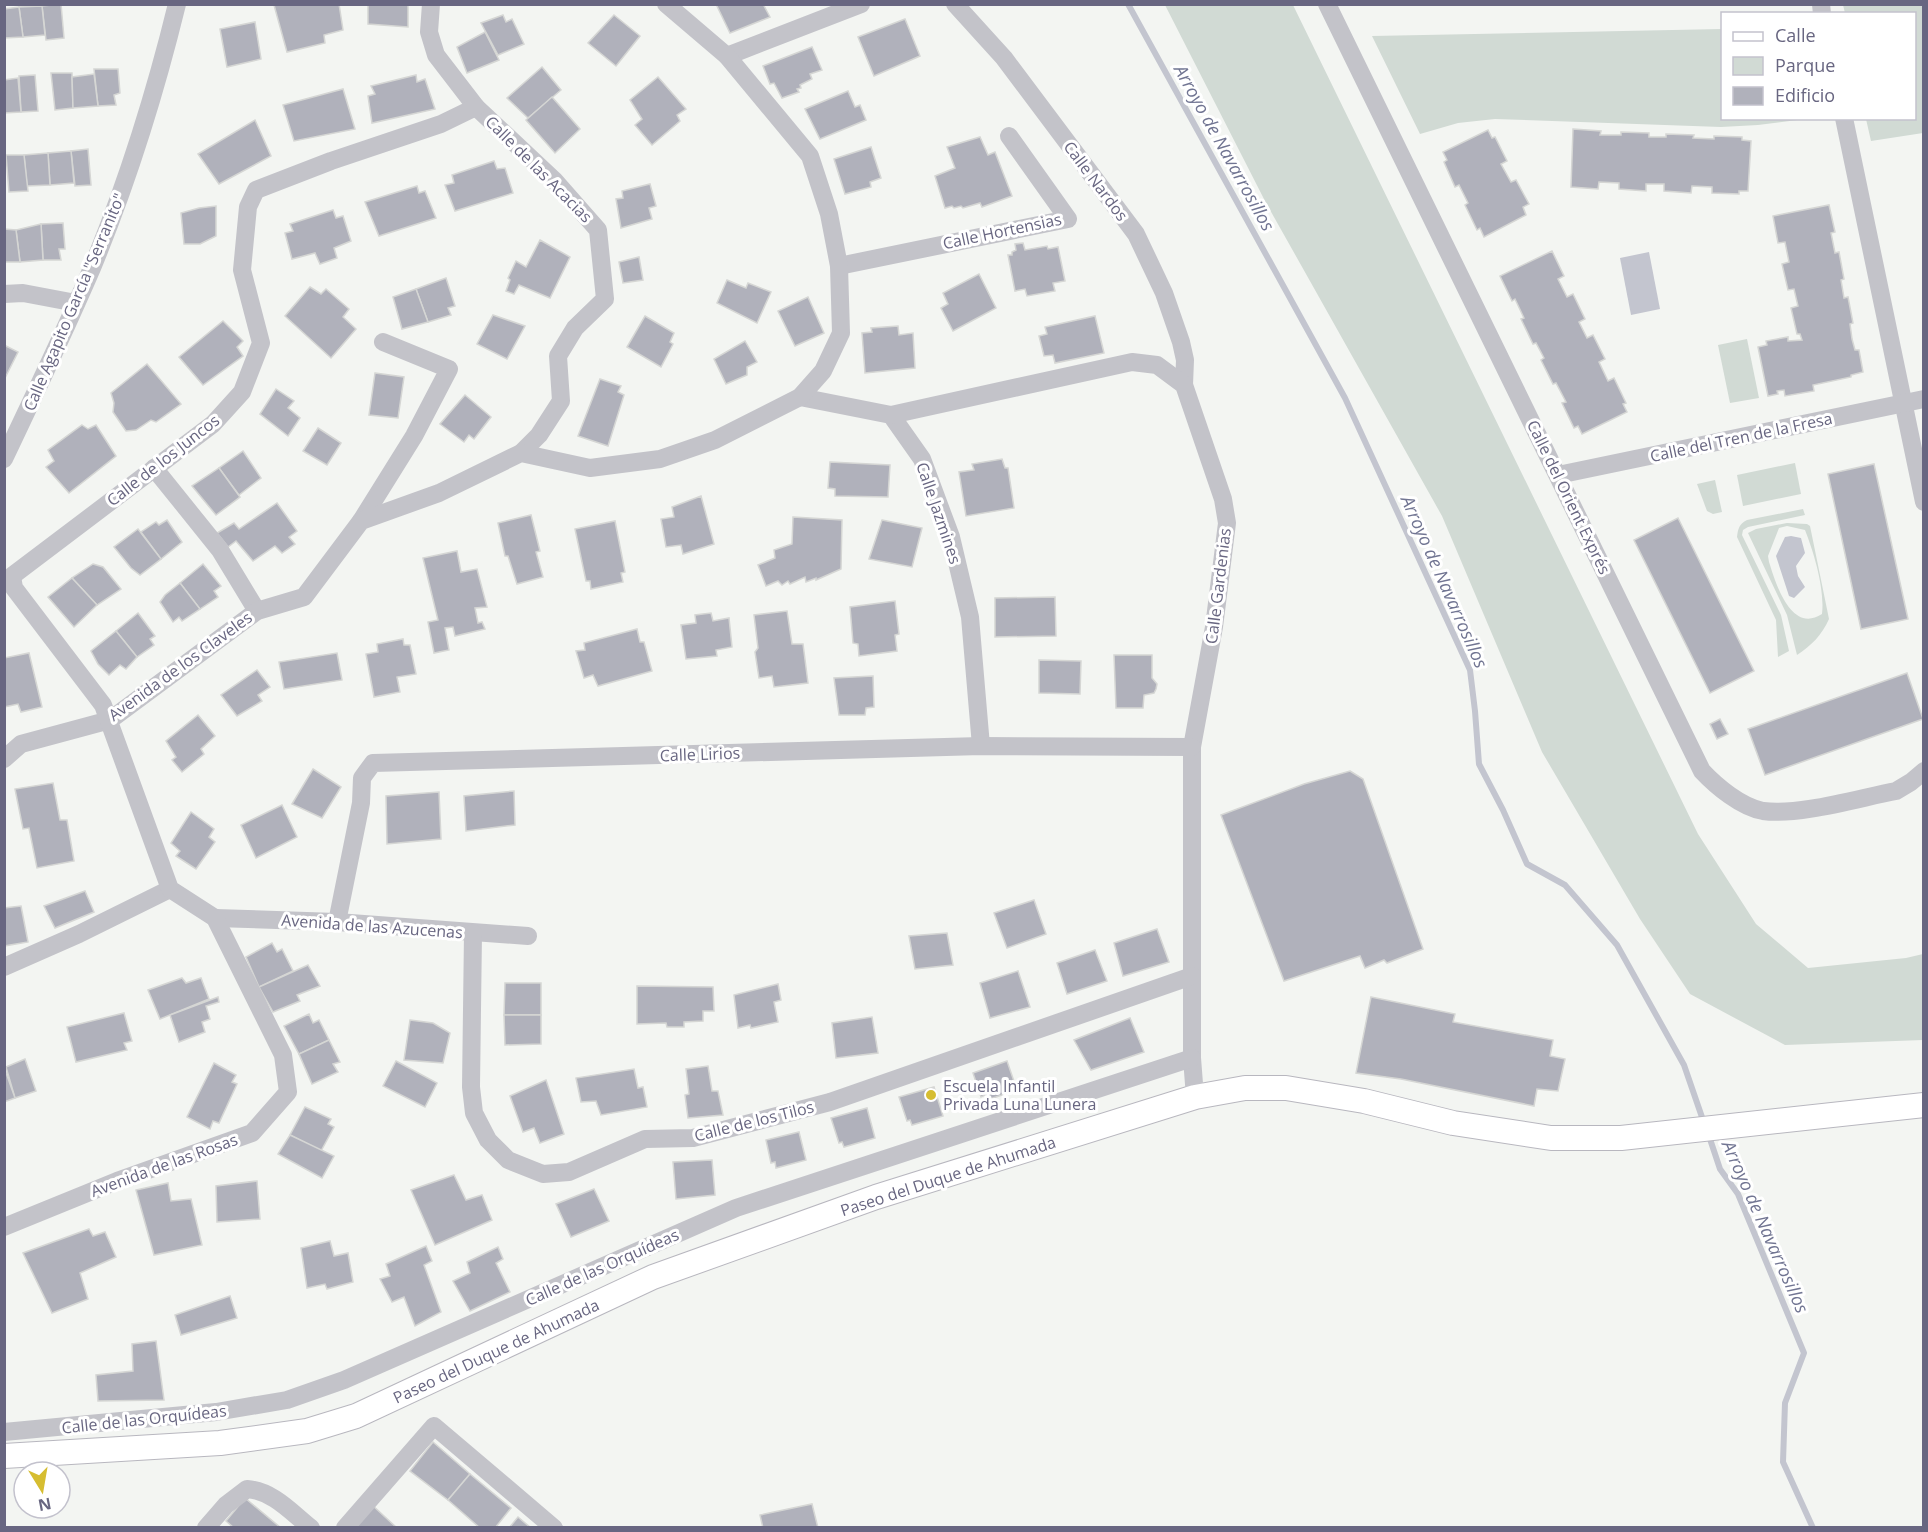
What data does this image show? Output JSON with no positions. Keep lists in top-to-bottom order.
{
  "streets": {
    "main road": ["Paseo del Duque de Ahumada"],
    "street": [
      "Calle de las Acacias",
      "Calle Nardos",
      "Calle Hortensias",
      "Calle Agapito García \"Serranito\"",
      "Calle del Tren de la Fresa",
      "Calle de los Juncos",
      "Calle del Orient Exprés",
      "Calle Jazmines",
      "Calle Gardenias",
      "Avenida de los Claveles",
      "Calle Lirios",
      "Avenida de las Azucenas",
      "Calle de los Tilos",
      "Avenida de las Rosas",
      "Calle de las Orquídeas"
    ]
  },
  "crossings": [
    ["Calle de las Acacias", "Calle de los Juncos"],
    ["Calle Nardos", "Calle Gardenias"],
    ["Calle del Tren de la Fresa", "Calle del Orient Exprés"],
    ["Calle de los Juncos", "Avenida de los Claveles"],
    ["Calle Jazmines", "Calle Lirios"],
    ["Calle Gardenias", "Calle Lirios"],
    ["Calle Gardenias", "Calle de los Tilos"],
    ["Calle Gardenias", "Paseo del Duque de Ahumada"],
    ["Calle Gardenias", "Calle de las Orquídeas"],
    ["Calle Lirios", "Avenida de las Azucenas"],
    ["Avenida de las Azucenas", "Calle de los Tilos"],
    ["Avenida de las Azucenas", "Avenida de las Rosas"]
  ],
  "water": ["Arroyo de Navarrosillos"],
  "places": ["Escuela Infantil Privada Luna Lunera"],
  "legend": ["Calle", "Parque", "Edificio"],
  "north": "bottom"
}
